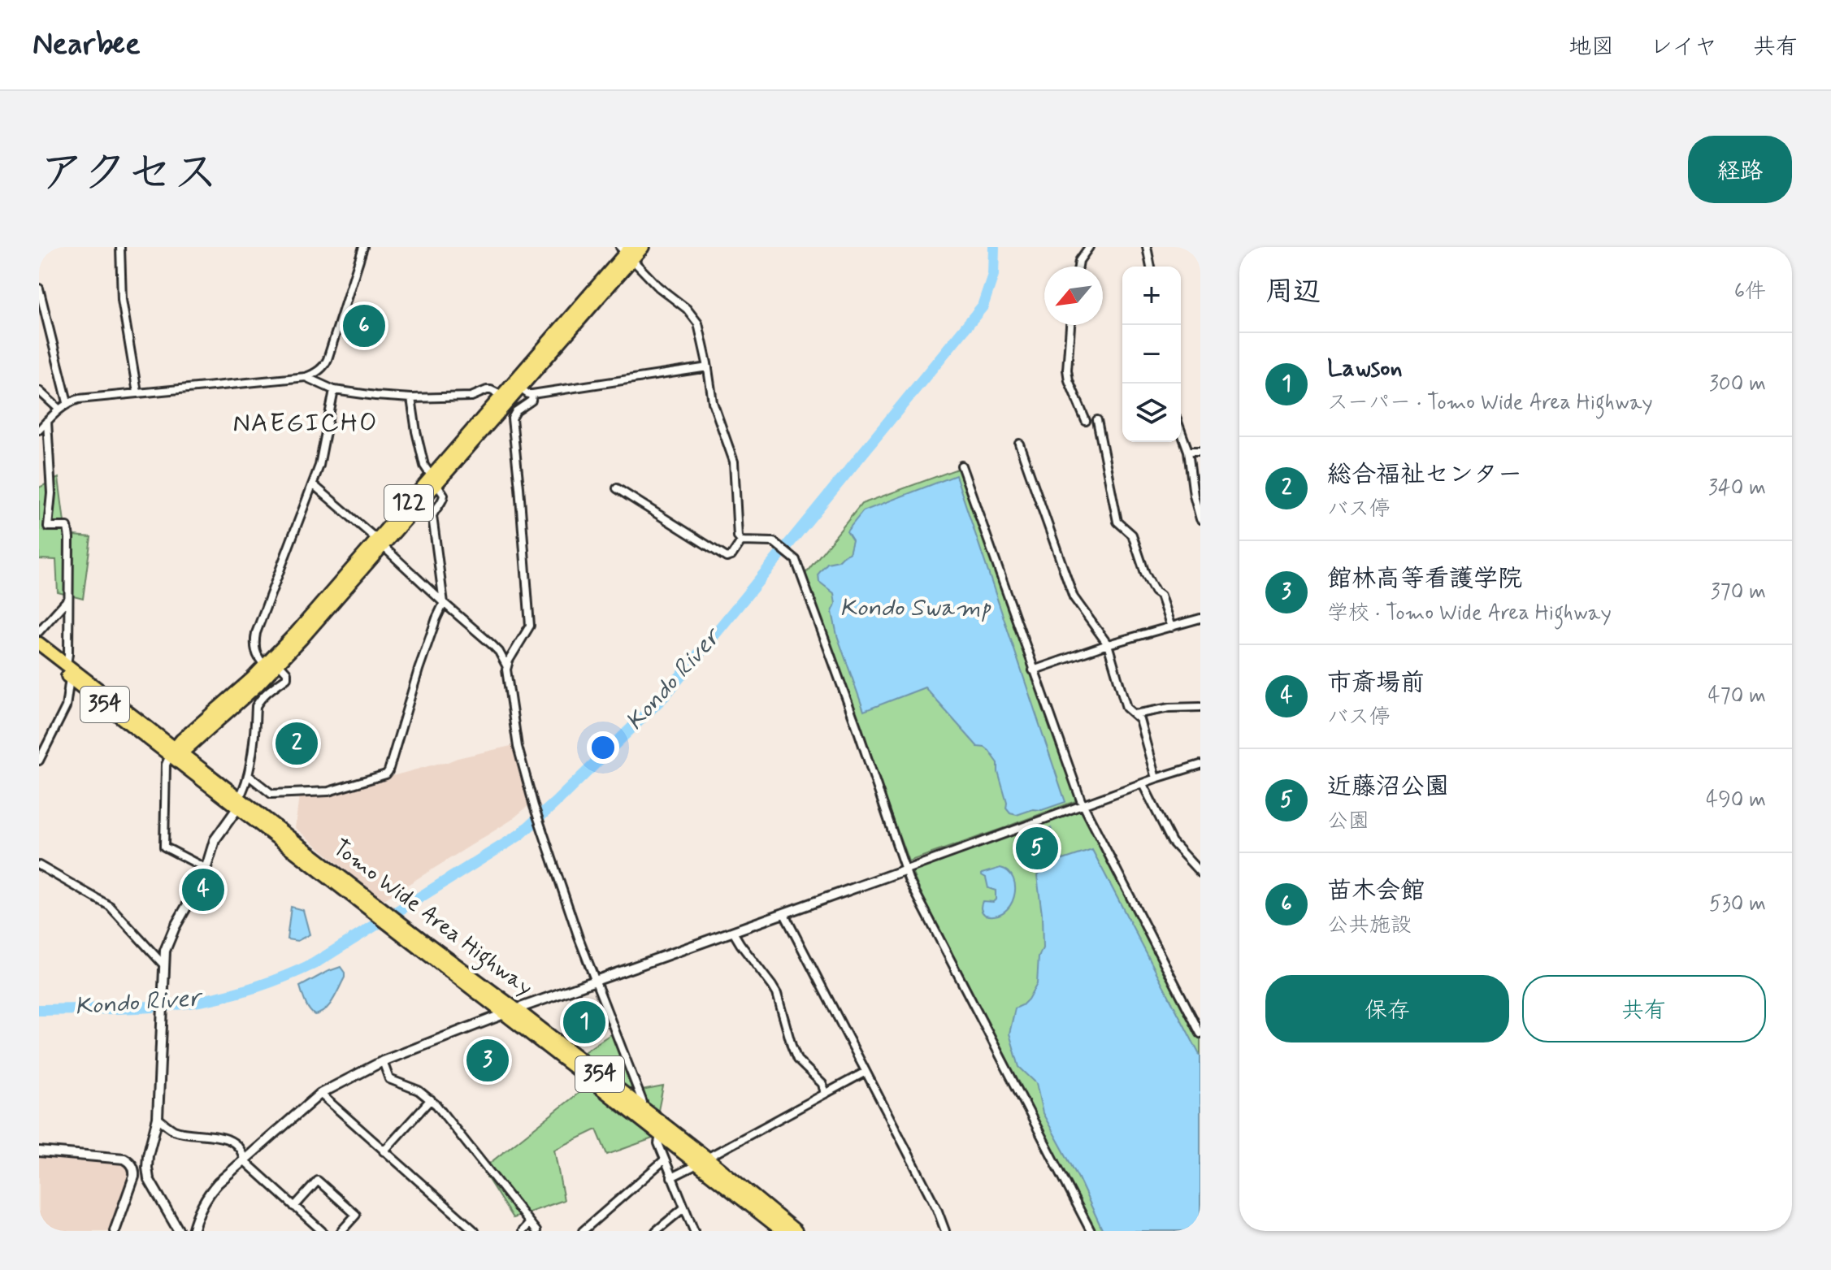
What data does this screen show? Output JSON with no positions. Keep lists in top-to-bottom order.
{
  "streets": {
    "highway": ["122", "354", "Tomo Wide Area Highway"]
  },
  "crossings": [
    ["122", "Tomo Wide Area Highway"]
  ],
  "districts": ["NAEGICHO"],
  "water": ["Kondo Swamp", "Kondo River"],
  "north": "bottom left",
  "page": {
    "header": "Nearbee",
    "nav": ["地図", "レイヤ", "共有"],
    "title": "アクセス",
    "buttons": [
      "経路",
      ["保存", "共有"]
    ],
    "heading": ["周辺", "6件"],
    "map_buttons": ["+", "−"],
    "pins": [
      "6",
      "2",
      "5",
      "4",
      "1",
      "3"
    ],
    "list": [
      {
        "mark": "1",
        "name": "Lawson",
        "note": "スーパー · Tomo Wide Area Highway",
        "value": "300 m"
      },
      {
        "mark": "2",
        "name": "総合福祉センター",
        "note": "バス停",
        "value": "340 m"
      },
      {
        "mark": "3",
        "name": "館林高等看護学院",
        "note": "学校 · Tomo Wide Area Highway",
        "value": "370 m"
      },
      {
        "mark": "4",
        "name": "市斎場前",
        "note": "バス停",
        "value": "470 m"
      },
      {
        "mark": "5",
        "name": "近藤沼公園",
        "note": "公園",
        "value": "490 m"
      },
      {
        "mark": "6",
        "name": "苗木会館",
        "note": "公共施設",
        "value": "530 m"
      }
    ]
  }
}
